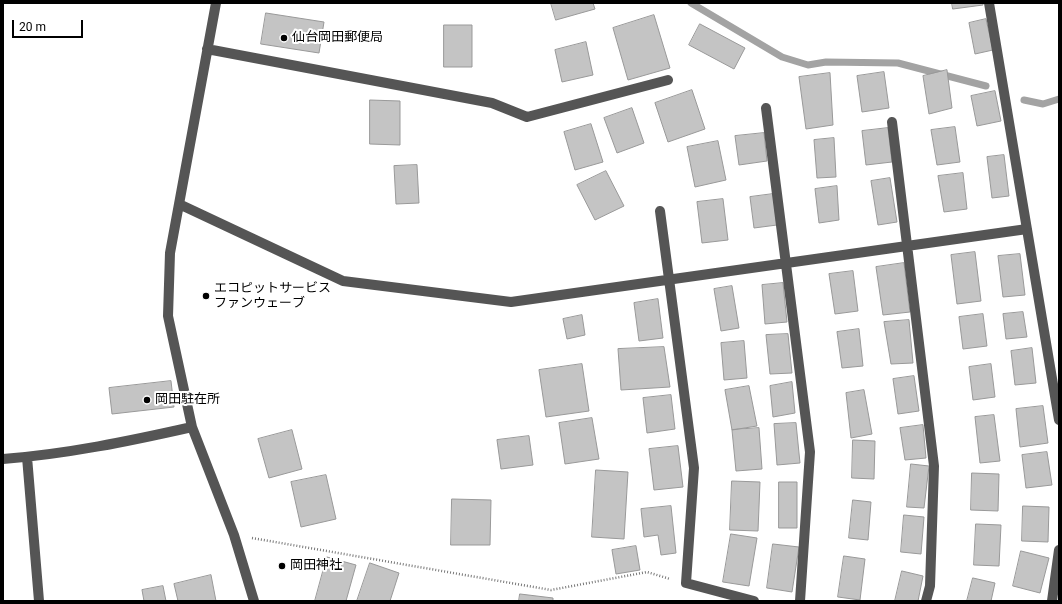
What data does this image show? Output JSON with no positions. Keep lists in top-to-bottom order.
{
  "places": [
    "仙台岡田郵便局",
    "エコピットサービス ファンウェーブ",
    "岡田駐在所",
    "岡田神社"
  ],
  "scale_bar": "20 m"
}
